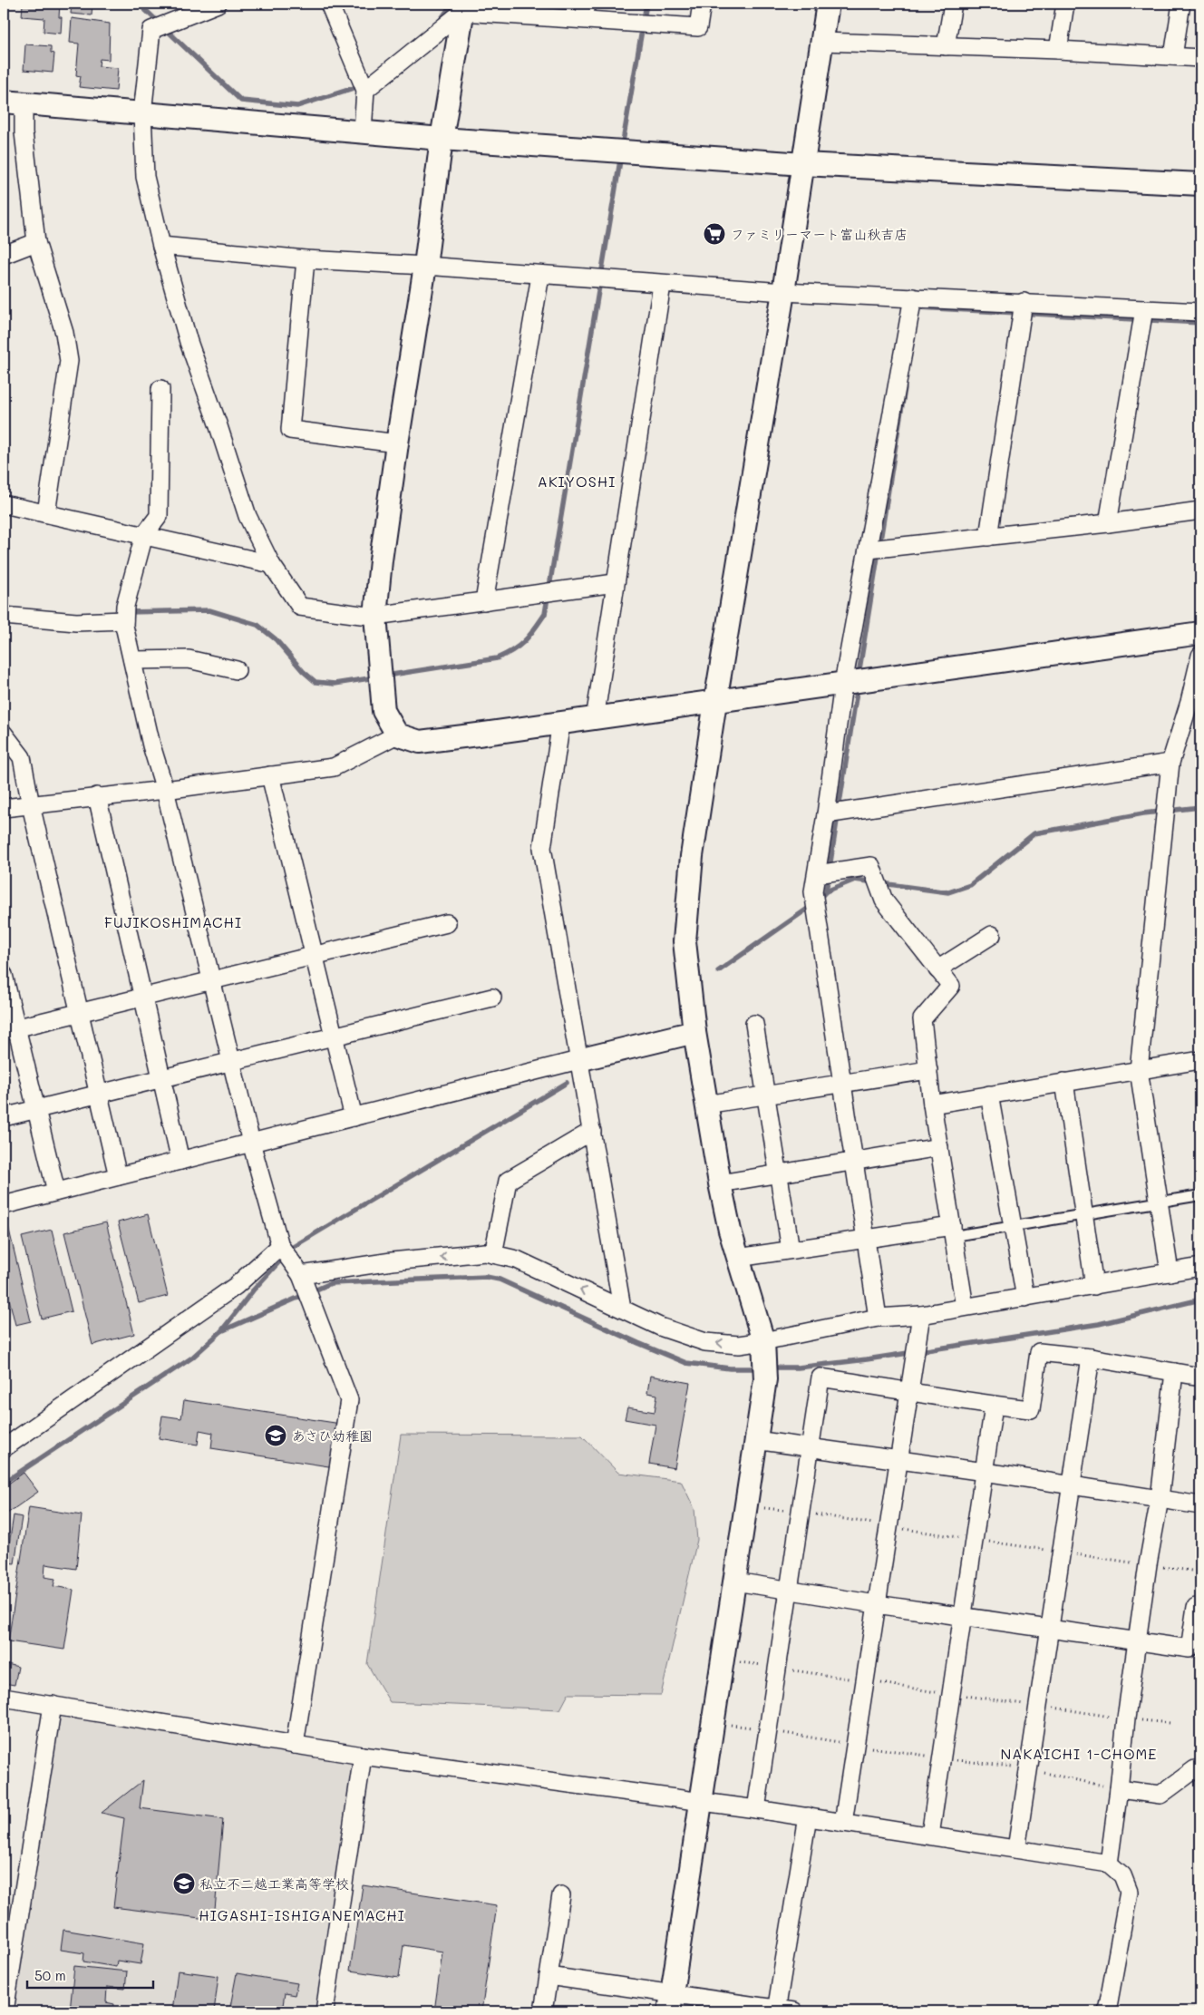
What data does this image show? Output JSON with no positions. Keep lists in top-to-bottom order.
{
  "districts": [
    "AKIYOSHI",
    "FUJIKOSHIMACHI",
    "NAKAICHI 1-CHOME",
    "HIGASHI-ISHIGANEMACHI"
  ],
  "places": {
    "supermarket": ["ファミリーマート富山秋吉店"],
    "school or university": ["あさひ幼稚園", "私立不二越工業高等学校"]
  },
  "scale_bar": "50 m"
}
